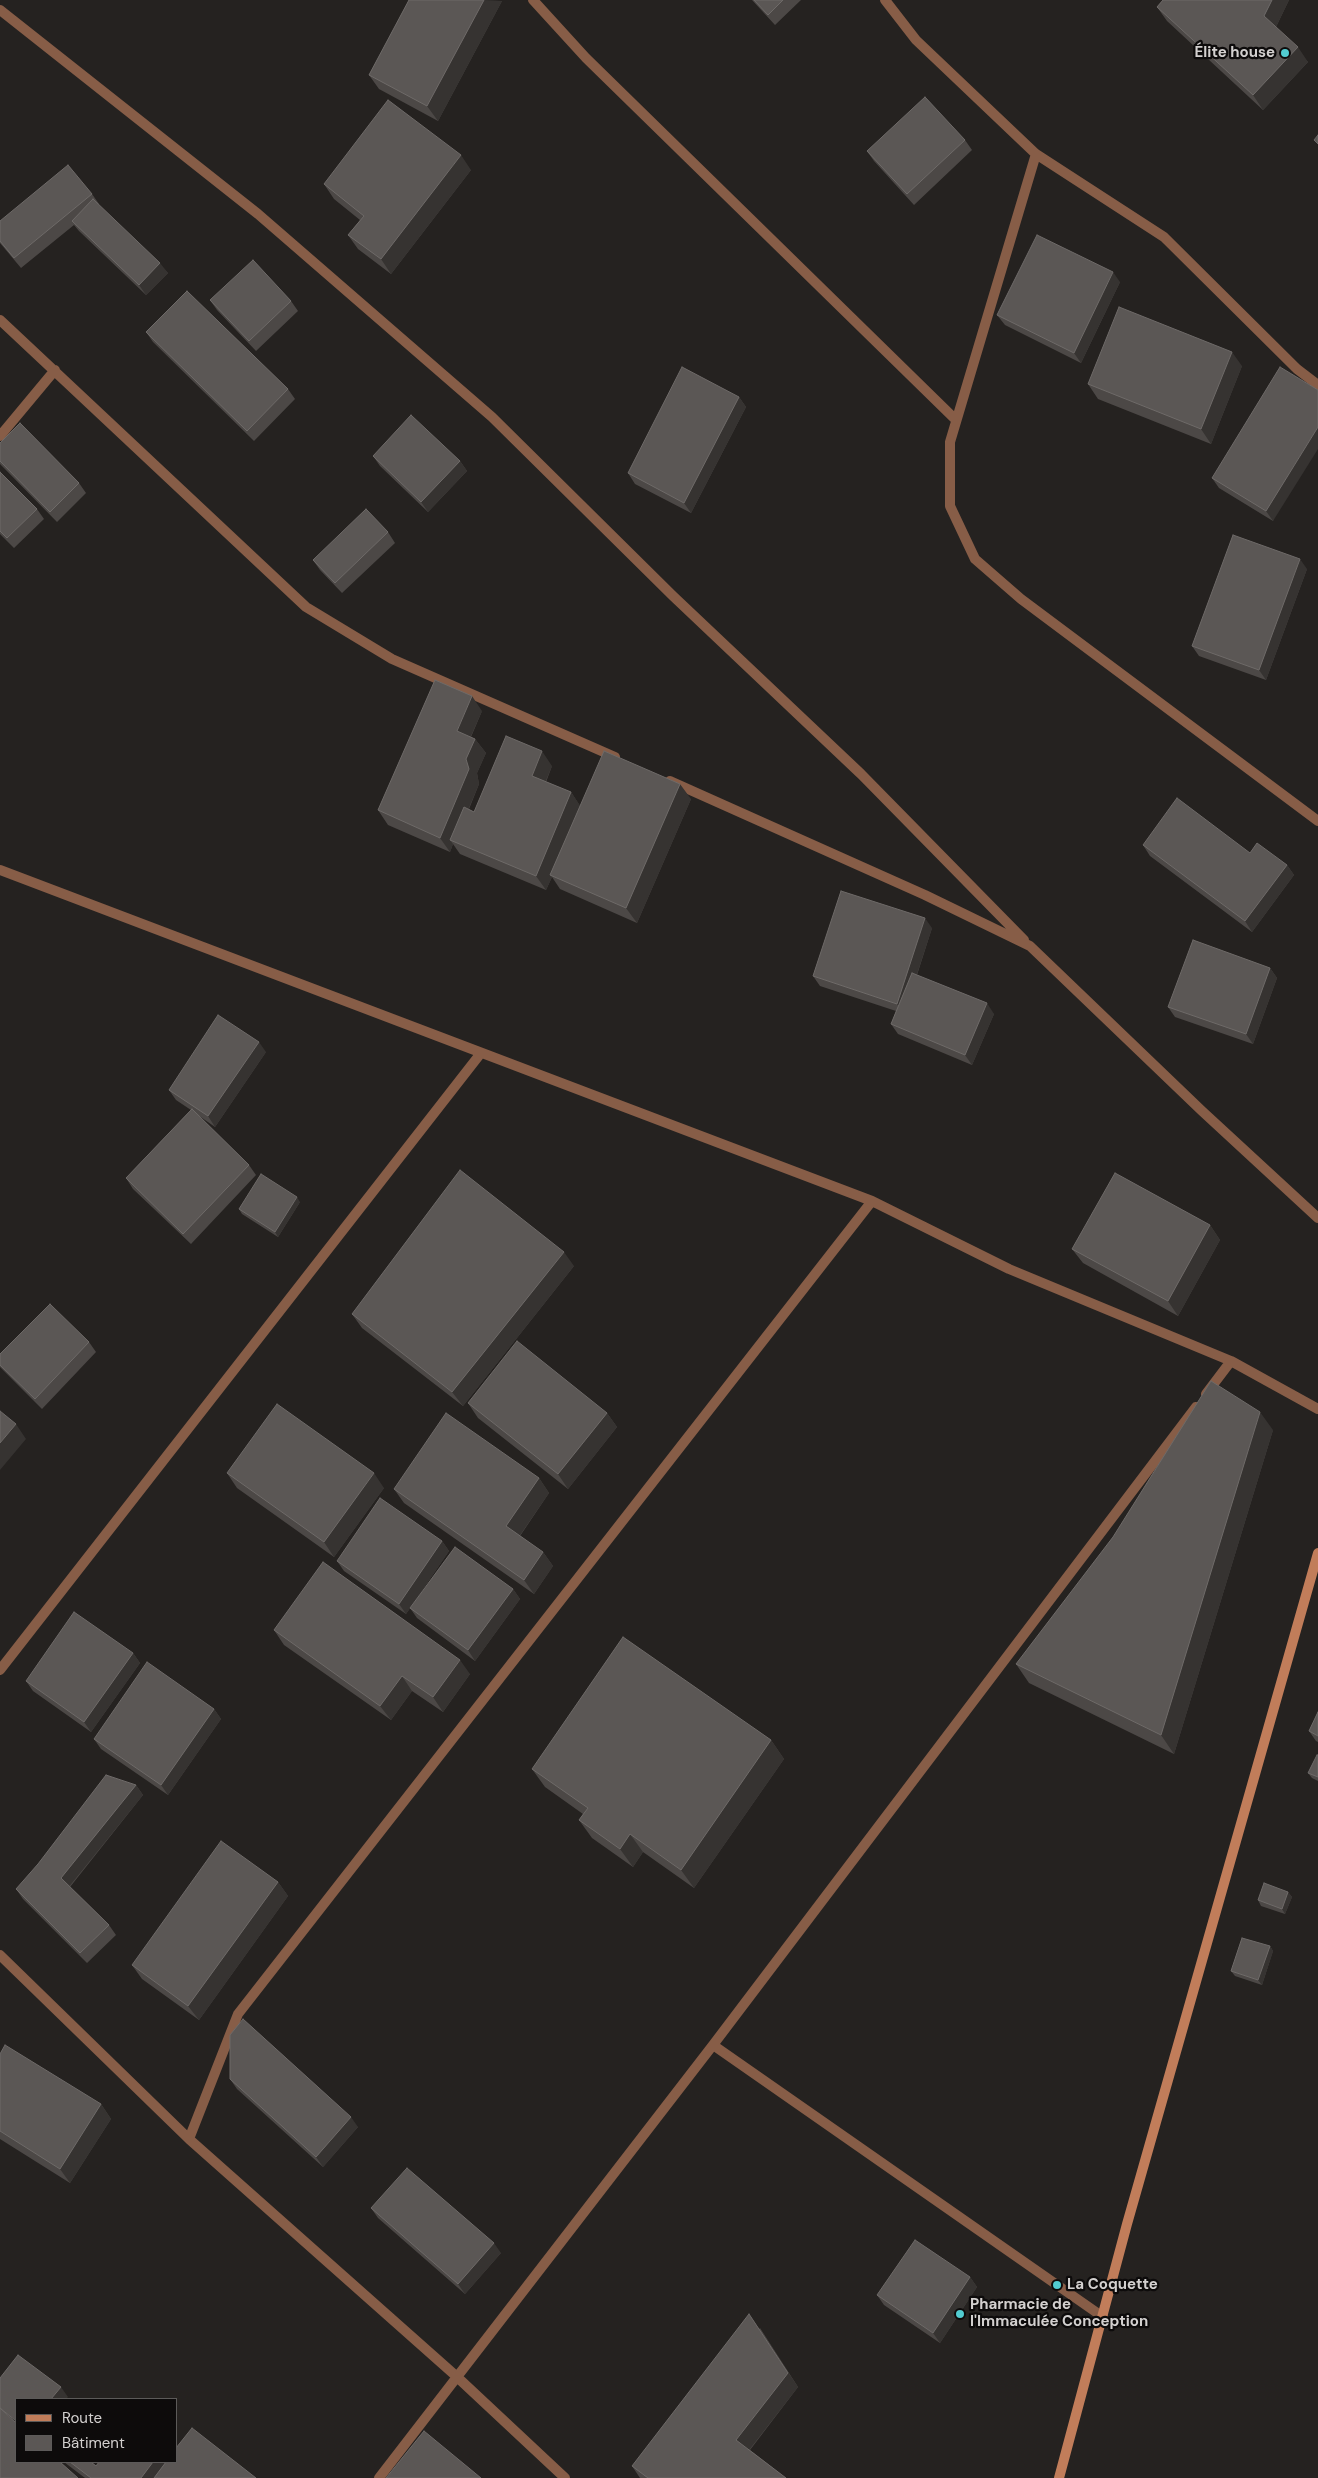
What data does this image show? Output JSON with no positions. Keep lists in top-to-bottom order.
{
  "places": ["Élite house", "La Coquette", "Pharmacie de l'Immaculée Conception"],
  "legend": ["Route", "Bâtiment"]
}
